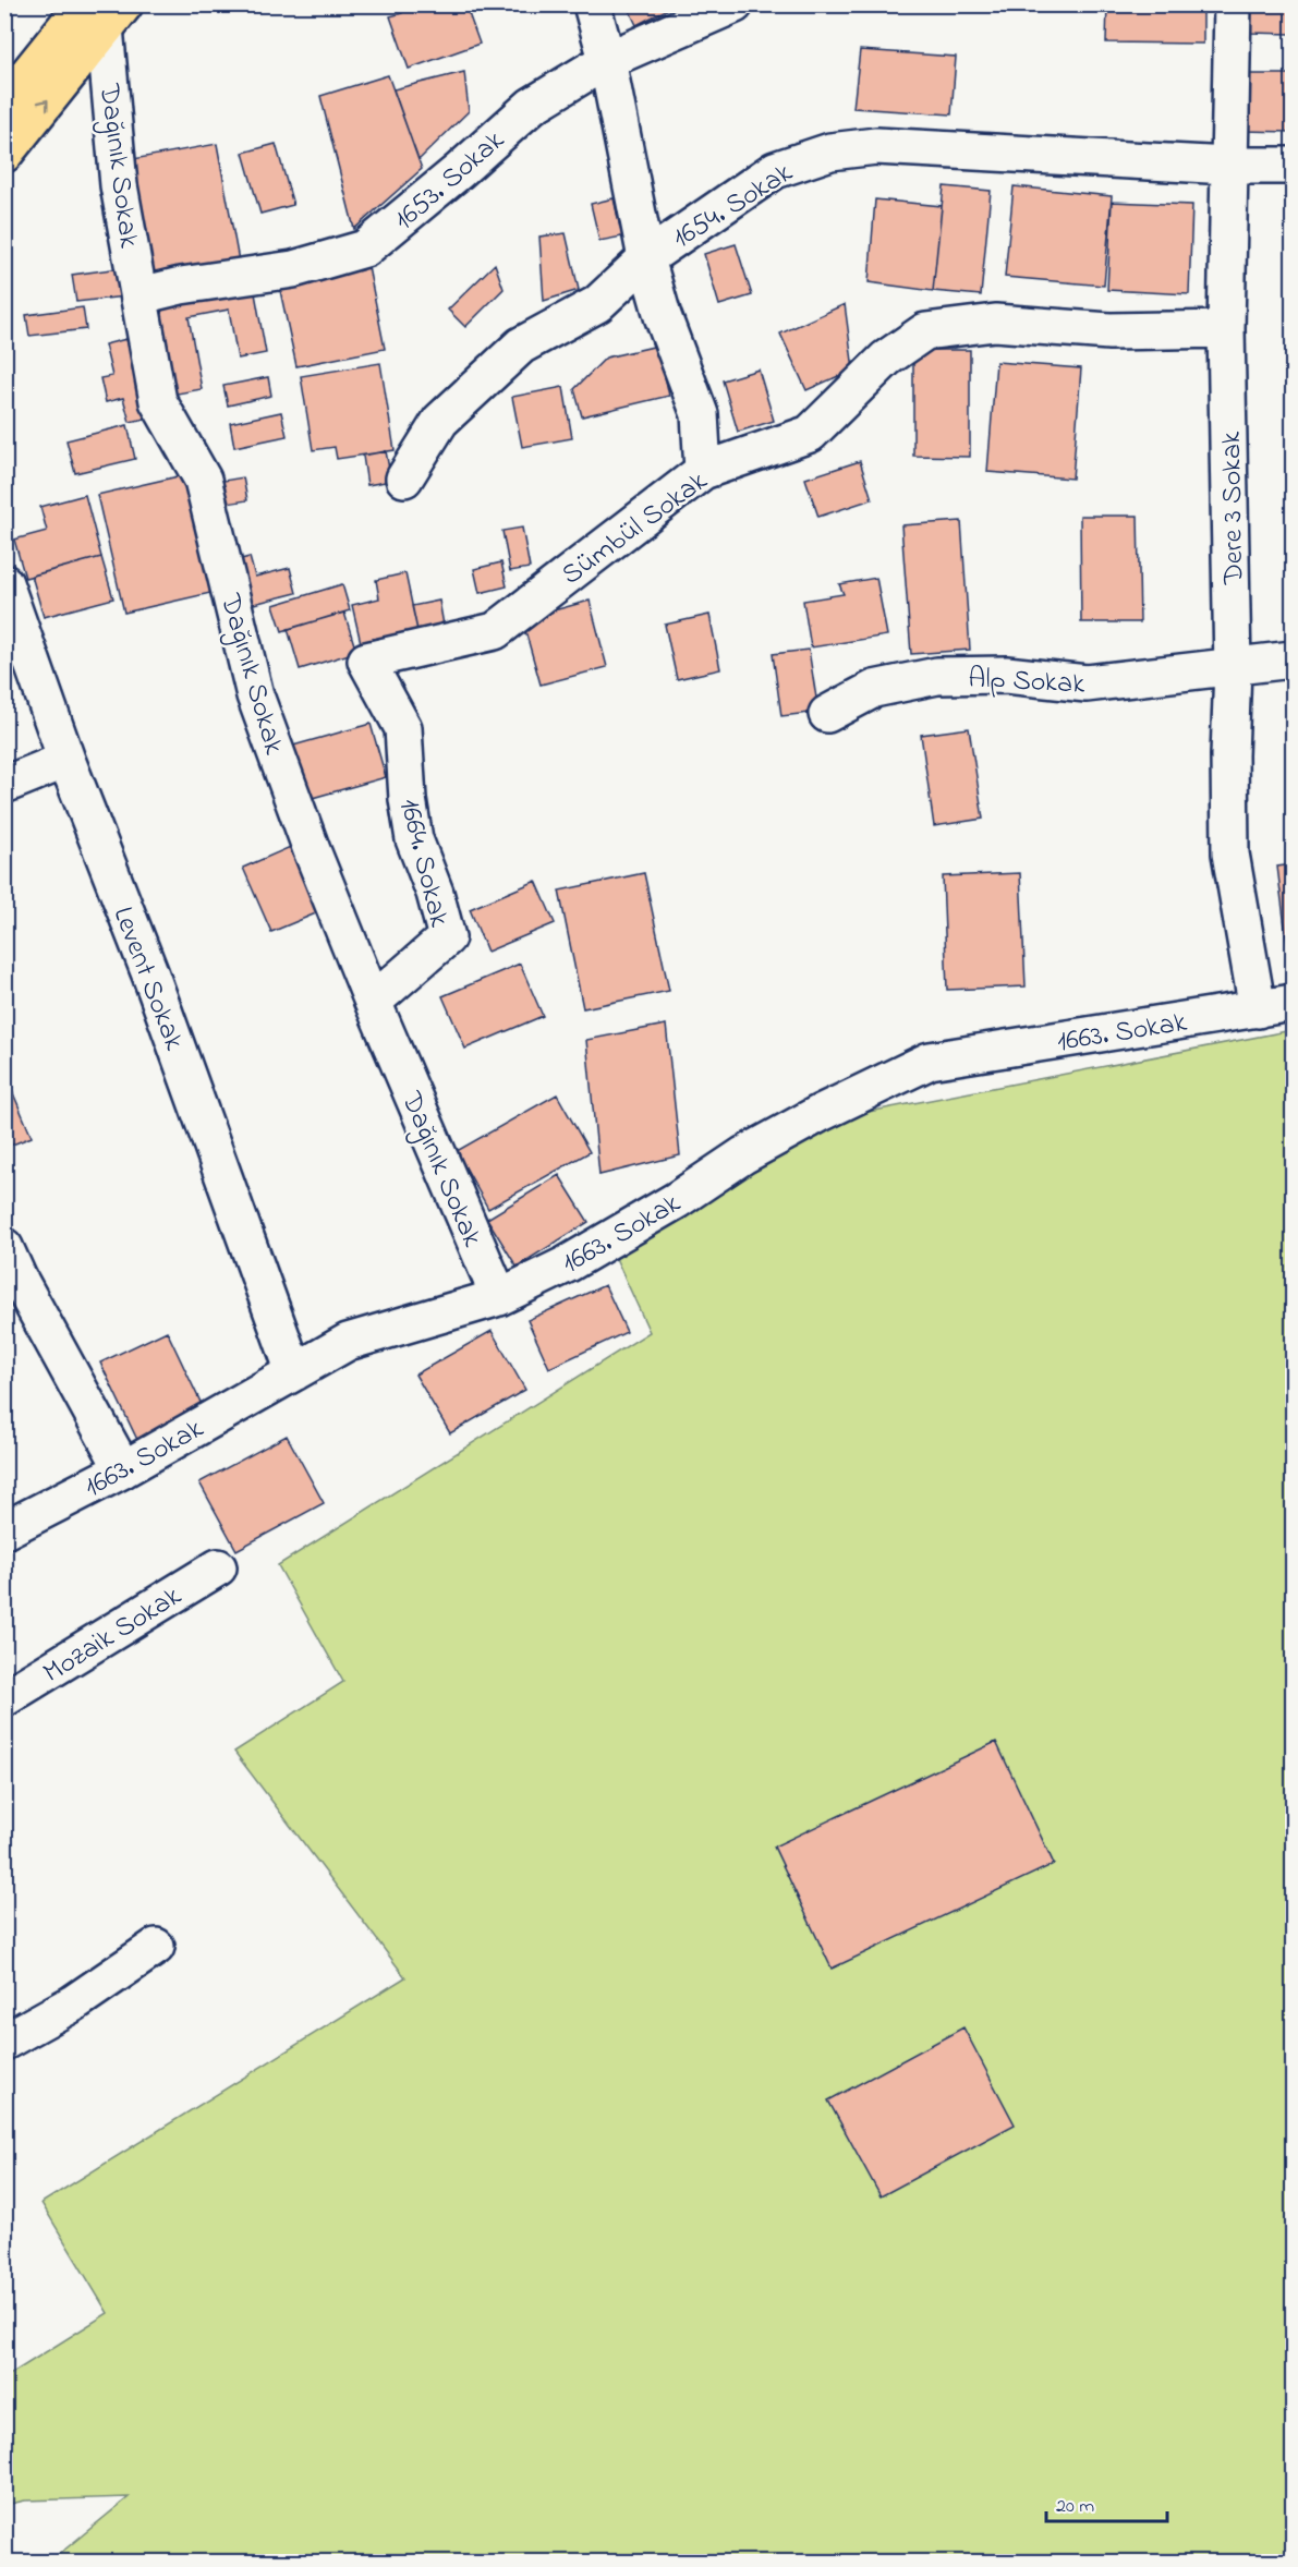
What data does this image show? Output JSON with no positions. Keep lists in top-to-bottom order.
{
  "streets": {
    "street": [
      "Dağınık Sokak",
      "1653. Sokak",
      "1654. Sokak",
      "Dere 3 Sokak",
      "Sümbül Sokak",
      "Alp Sokak",
      "1664. Sokak",
      "Levent Sokak",
      "1663. Sokak",
      "Mozaik Sokak"
    ]
  },
  "crossings": [
    ["Dağınık Sokak", "1653. Sokak"],
    ["Dağınık Sokak", "1664. Sokak"],
    ["Dağınık Sokak", "1663. Sokak"],
    ["1654. Sokak", "Dere 3 Sokak"],
    ["Dere 3 Sokak", "Sümbül Sokak"],
    ["Dere 3 Sokak", "Alp Sokak"],
    ["Dere 3 Sokak", "1663. Sokak"],
    ["Sümbül Sokak", "1664. Sokak"],
    ["Levent Sokak", "1663. Sokak"]
  ],
  "scale_bar": "20 m"
}
